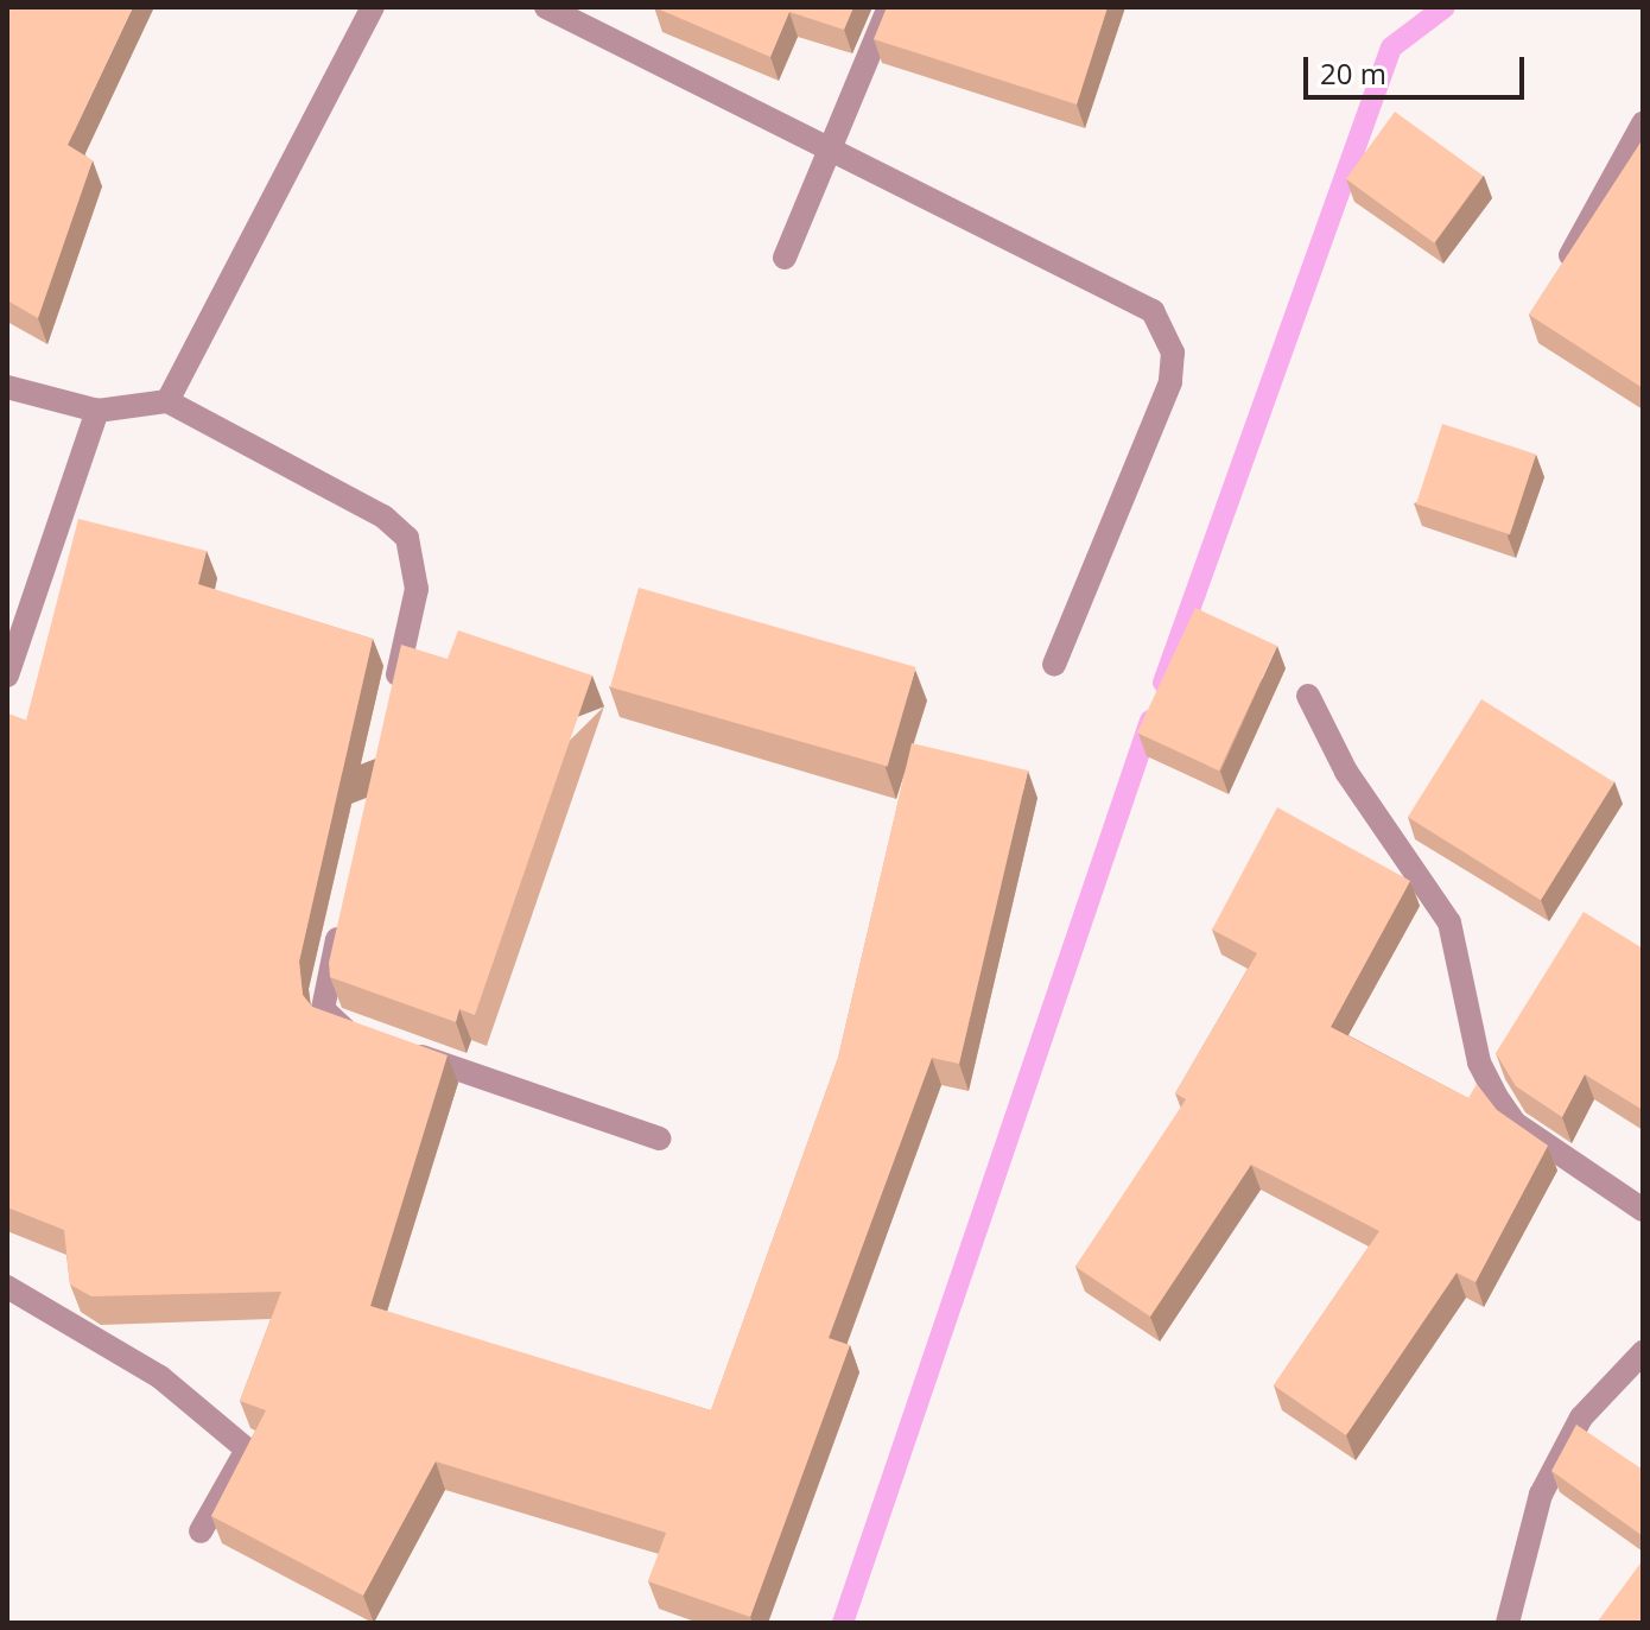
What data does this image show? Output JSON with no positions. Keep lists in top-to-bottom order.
{
  "scale_bar": "20 m"
}
